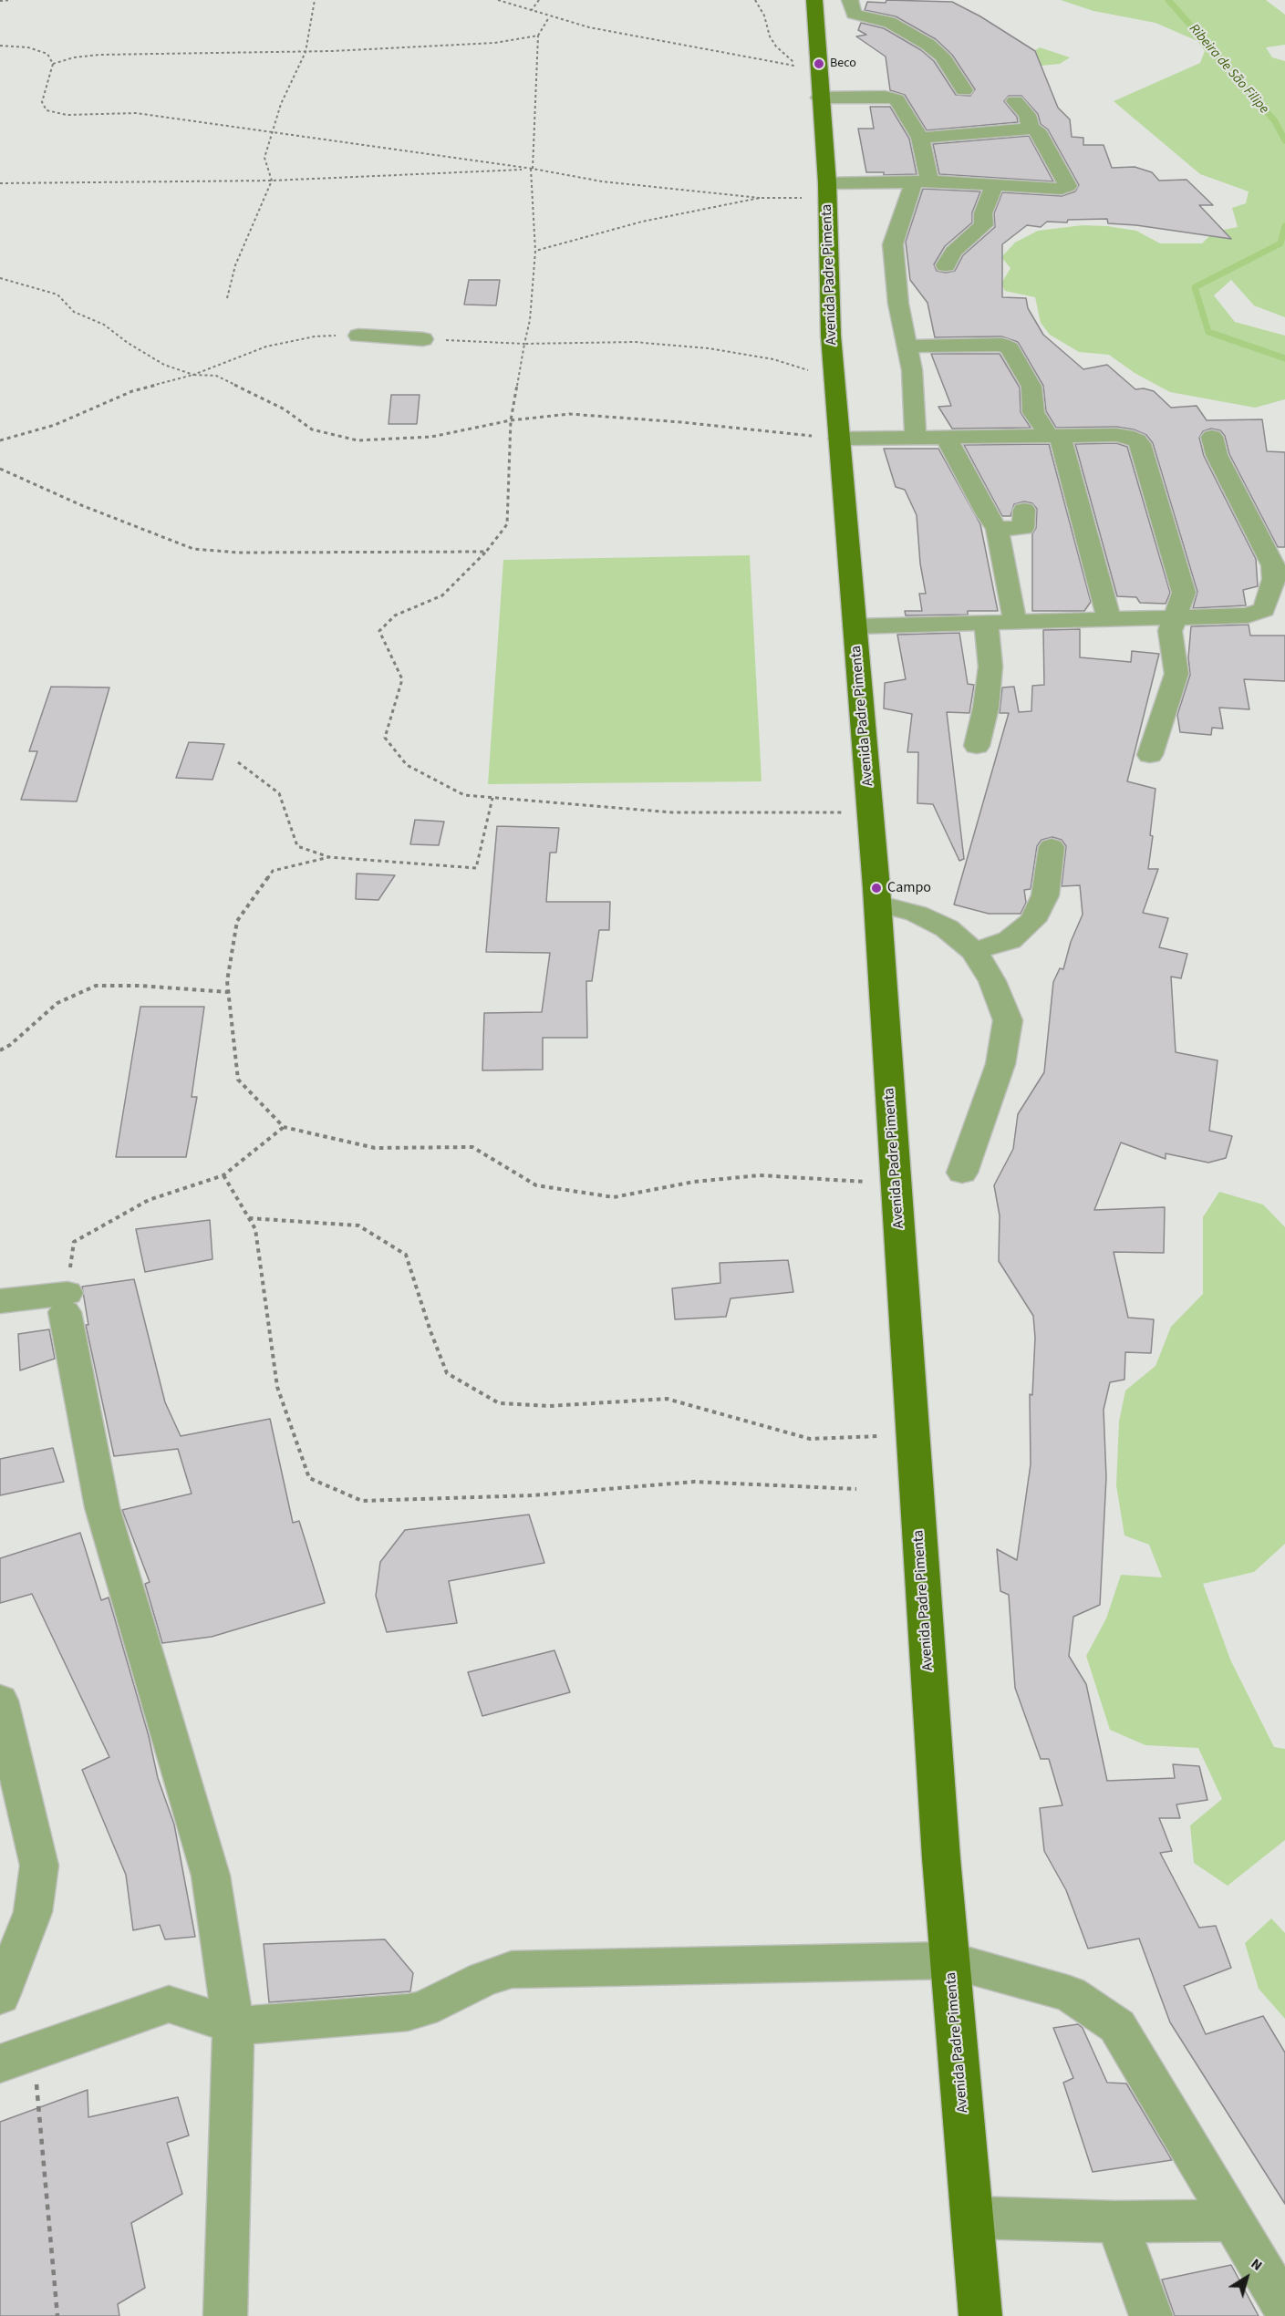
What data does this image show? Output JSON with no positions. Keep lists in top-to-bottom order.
{
  "streets": {
    "main road": ["Avenida Padre Pimenta"]
  },
  "water": ["Ribeira de São Filipe"],
  "places": ["Beco", "Campo"],
  "north": "top right"
}
